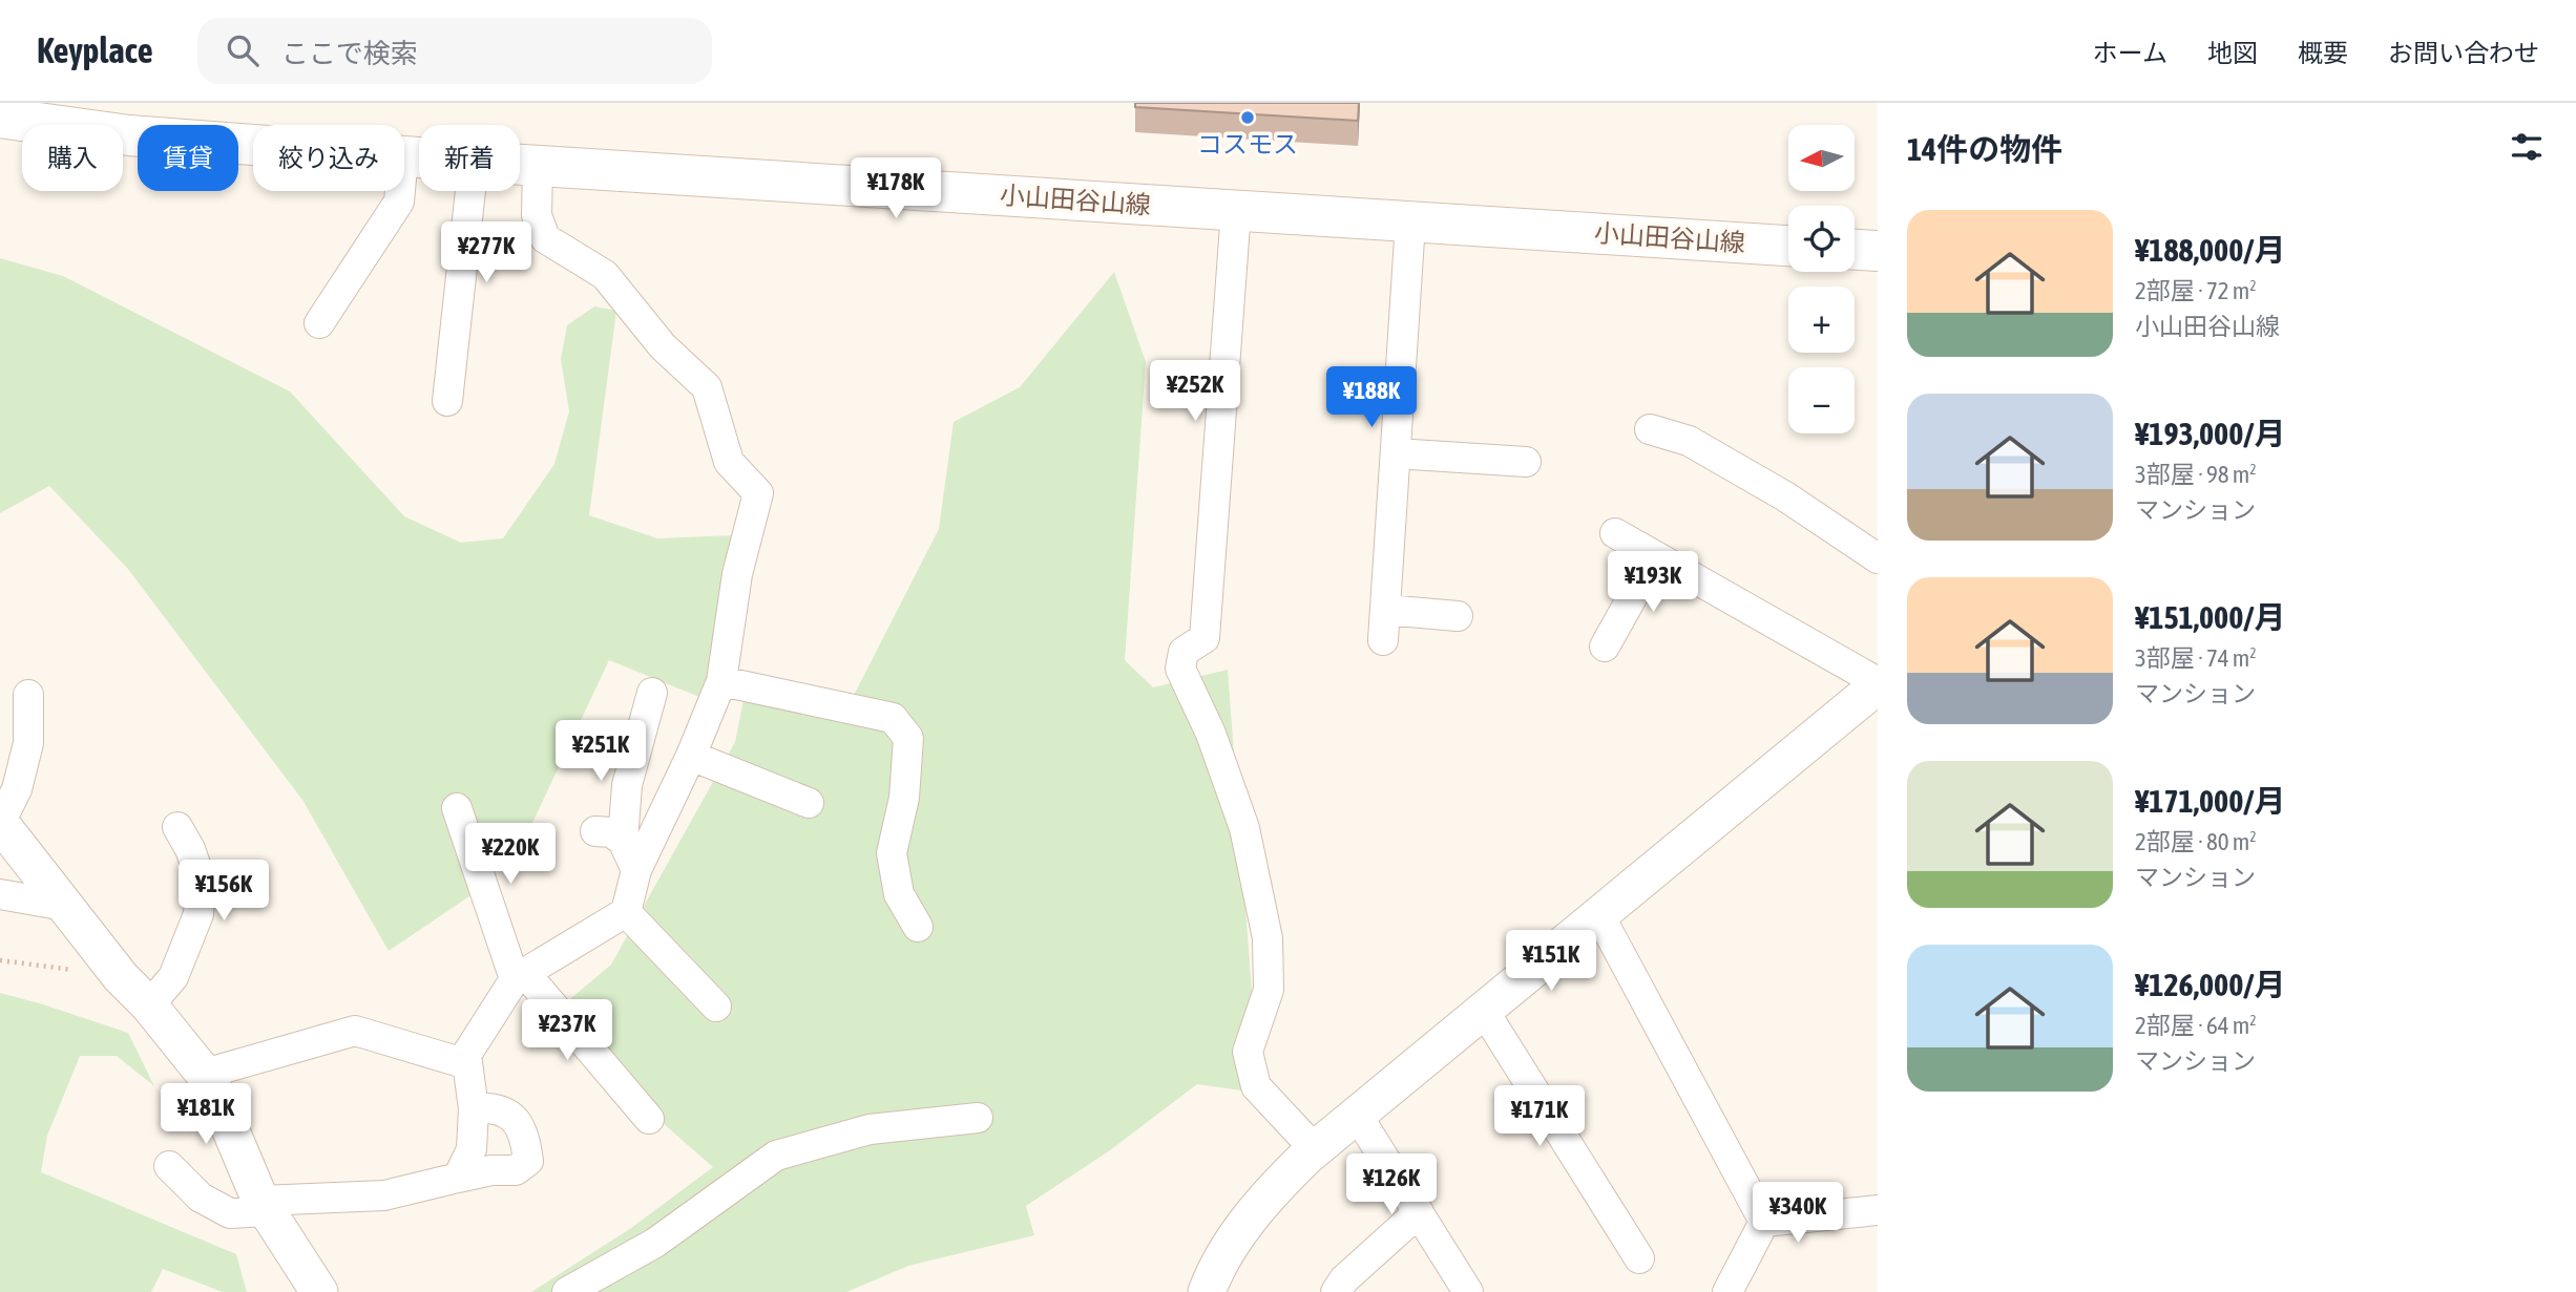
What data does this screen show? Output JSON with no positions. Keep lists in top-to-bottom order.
{
  "streets": {
    "main road": ["小山田谷山線"]
  },
  "places": ["コスモス"],
  "north": "left",
  "page": {
    "header": "Keyplace",
    "search": "ここで検索",
    "nav": [
      "ホーム",
      "地図",
      "概要",
      "お問い合わせ"
    ],
    "heading": "14件の物件",
    "map_buttons": ["+", "−"],
    "chip": [
      "購入",
      "賃貸",
      "絞り込み",
      "新着"
    ],
    "price": [
      "¥178K",
      "¥277K",
      "¥252K",
      "¥188K",
      "¥193K",
      "¥251K",
      "¥220K",
      "¥156K",
      "¥151K",
      "¥237K",
      "¥181K",
      "¥171K",
      "¥126K",
      "¥340K"
    ],
    "list": [
      {
        "name": "¥188,000/月",
        "note": "2部屋 · 72 m² · 小山田谷山線"
      },
      {
        "name": "¥193,000/月",
        "note": "3部屋 · 98 m² · マンション"
      },
      {
        "name": "¥151,000/月",
        "note": "3部屋 · 74 m² · マンション"
      },
      {
        "name": "¥171,000/月",
        "note": "2部屋 · 80 m² · マンション"
      },
      {
        "name": "¥126,000/月",
        "note": "2部屋 · 64 m² · マンション"
      }
    ]
  }
}
